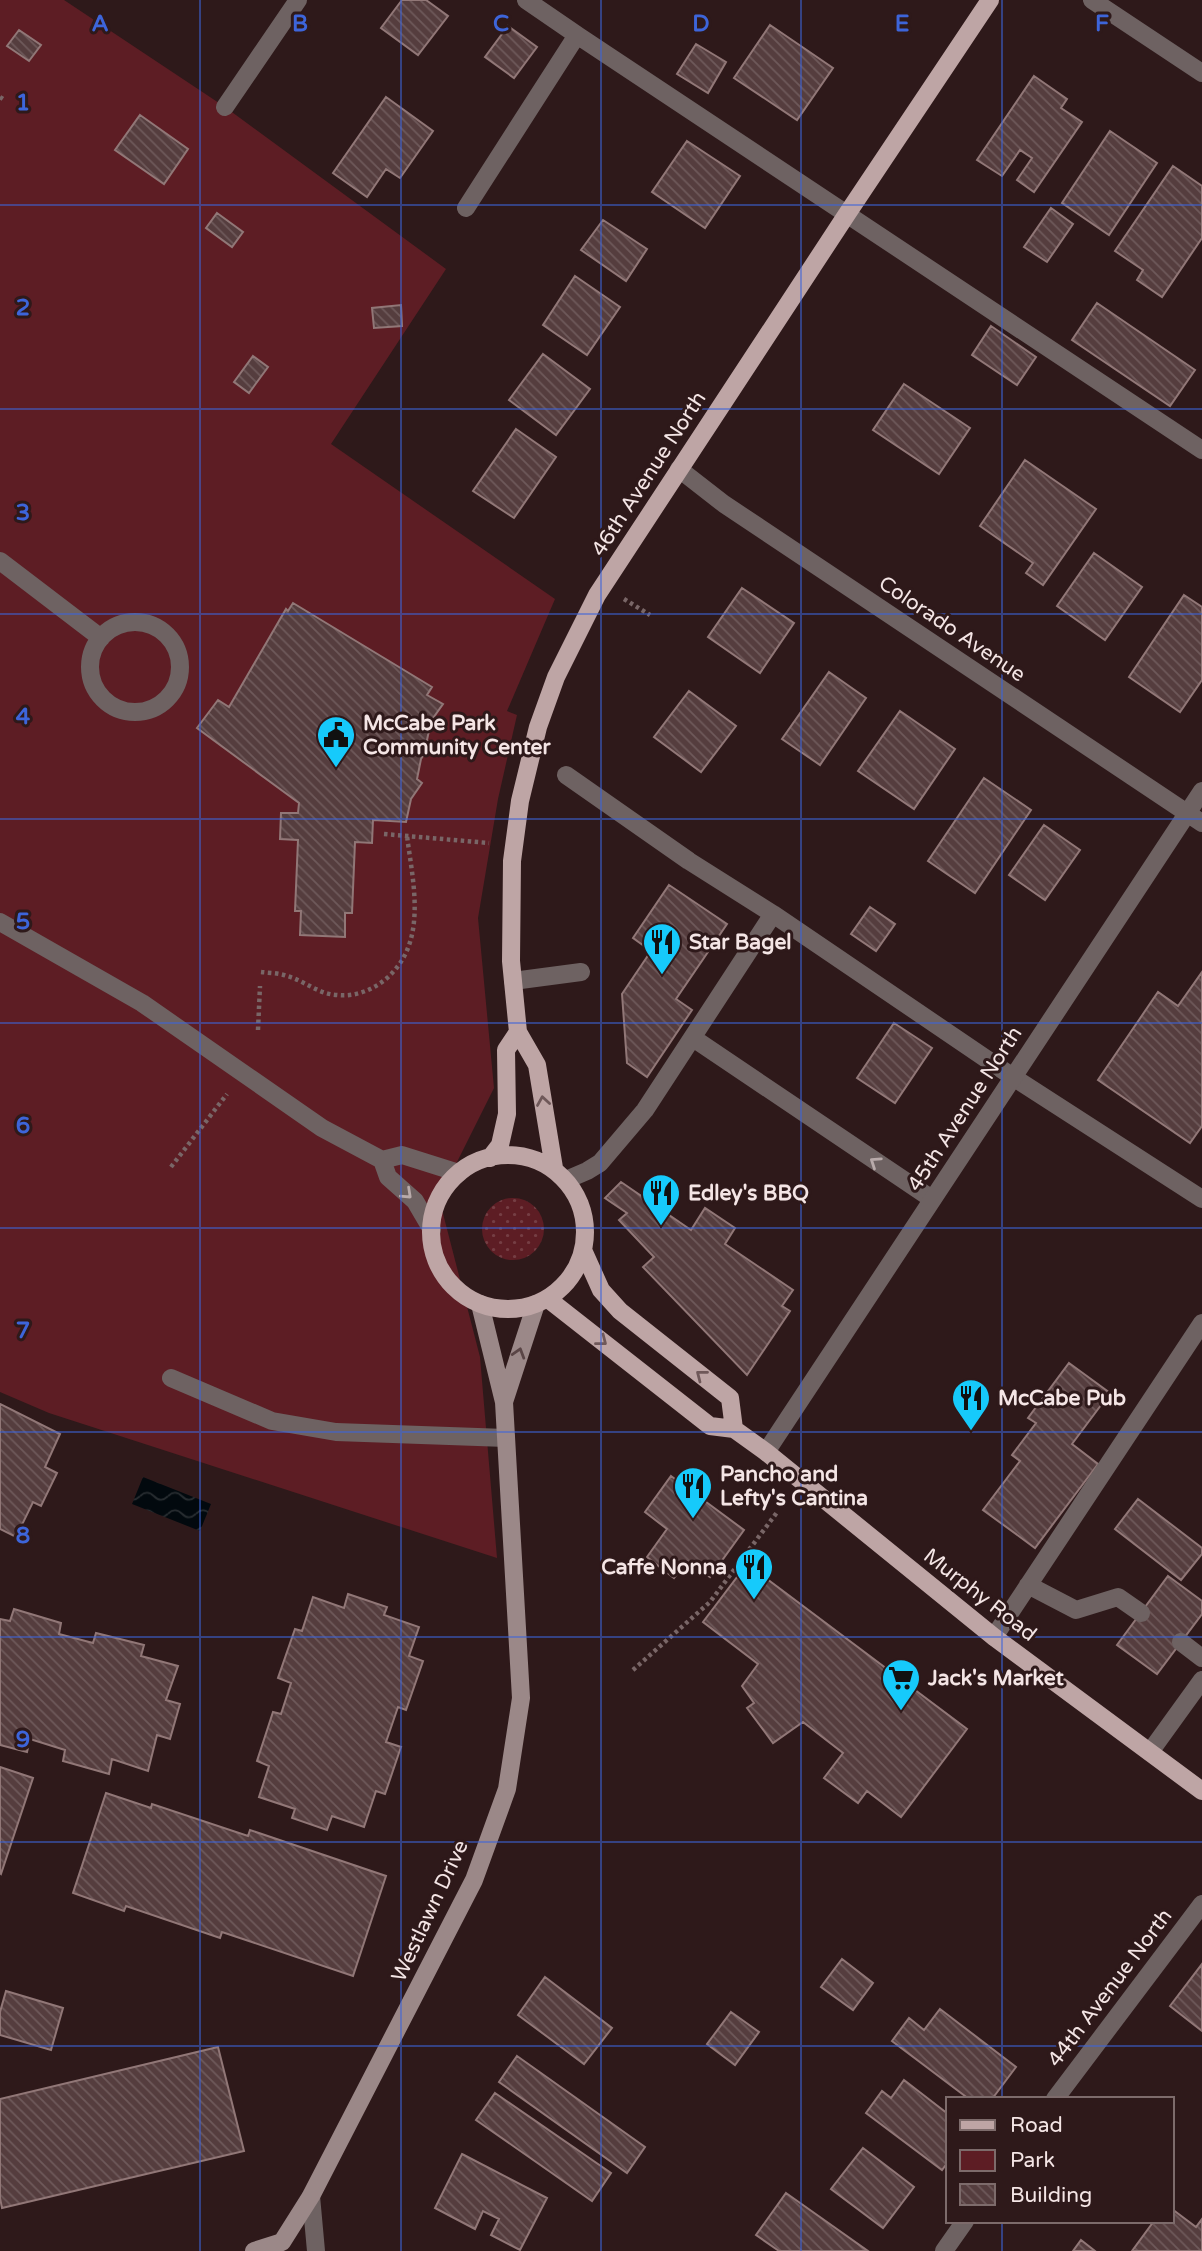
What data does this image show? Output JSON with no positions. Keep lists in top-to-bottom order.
{
  "streets": {
    "main road": ["46th Avenue North", "Murphy Road"],
    "street": [
      "Colorado Avenue",
      "45th Avenue North",
      "Westlawn Drive",
      "44th Avenue North"
    ]
  },
  "crossings": [
    ["46th Avenue North", "Colorado Avenue"],
    ["46th Avenue North", "Murphy Road"],
    ["46th Avenue North", "Westlawn Drive"],
    ["Colorado Avenue", "45th Avenue North"],
    ["45th Avenue North", "Murphy Road"],
    ["Murphy Road", "Westlawn Drive"]
  ],
  "places": {
    "public building": ["McCabe Park Community Center"],
    "restaurant": [
      "Star Bagel",
      "Edley's BBQ",
      "McCabe Pub",
      "Pancho and Lefty's Cantina",
      "Caffe Nonna"
    ],
    "supermarket": ["Jack's Market"]
  },
  "legend": ["Road", "Park", "Building"],
  "grid": {
    "columns": [
      "A",
      "B",
      "C",
      "D",
      "E",
      "F"
    ],
    "rows": [
      "1",
      "2",
      "3",
      "4",
      "5",
      "6",
      "7",
      "8",
      "9"
    ]
  }
}
